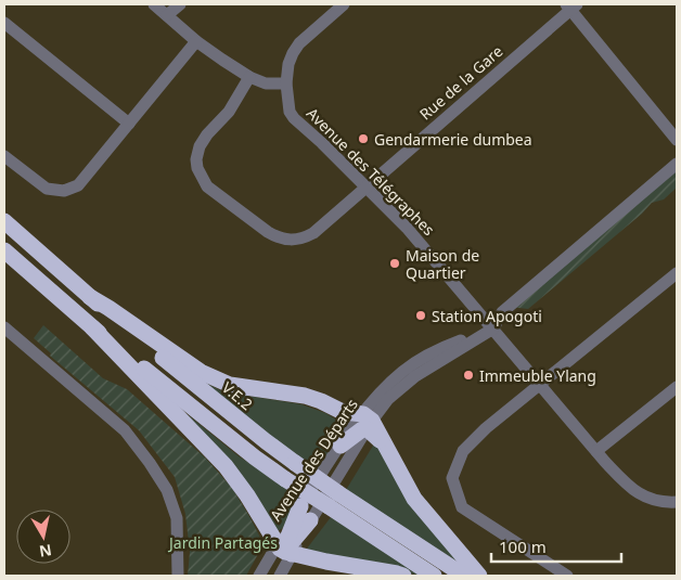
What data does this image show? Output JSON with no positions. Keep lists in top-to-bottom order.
{
  "streets": {
    "highway": ["V.E.2"],
    "street": ["Rue de la Gare", "Avenue des Télégraphes", "Avenue des Départs"]
  },
  "crossings": [
    ["Rue de la Gare", "Avenue des Télégraphes"],
    ["Avenue des Télégraphes", "Avenue des Départs"]
  ],
  "parks": ["Jardin Partagés"],
  "places": [
    "Gendarmerie dumbea",
    "Maison de Quartier",
    "Station Apogoti",
    "Immeuble Ylang"
  ],
  "scale_bar": "100 m",
  "north": "bottom"
}
